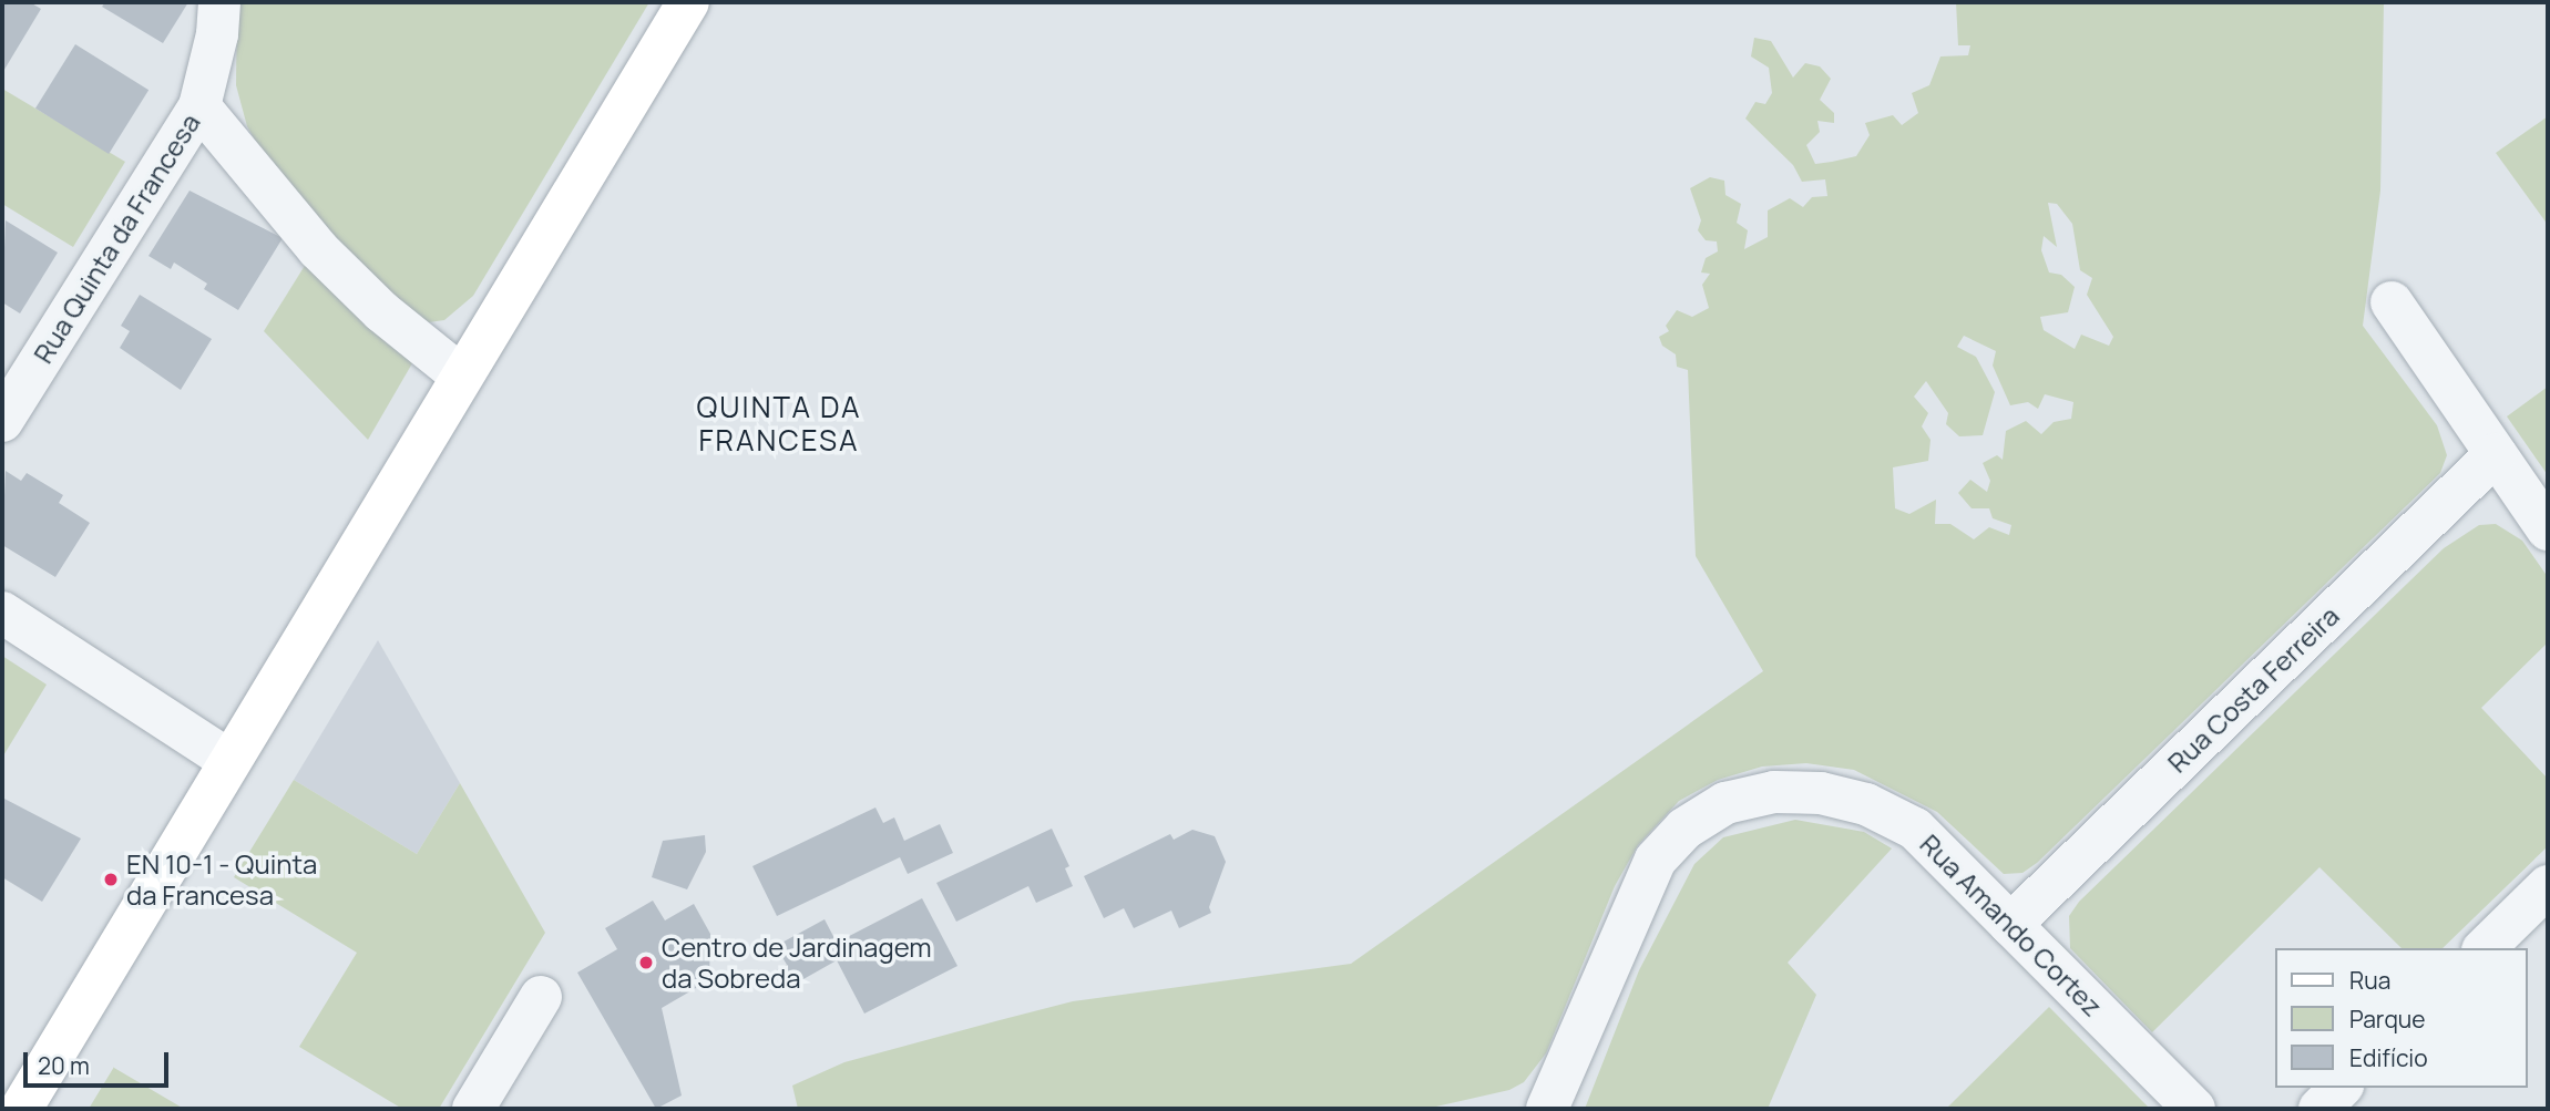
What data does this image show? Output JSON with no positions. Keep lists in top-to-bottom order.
{
  "streets": {
    "street": ["Rua Quinta da Francesa", "Rua Costa Ferreira", "Rua Amando Cortez"]
  },
  "crossings": [
    ["Rua Costa Ferreira", "Rua Amando Cortez"]
  ],
  "districts": ["QUINTA DA FRANCESA"],
  "places": ["EN 10-1 - Quinta da Francesa", "Centro de Jardinagem da Sobreda"],
  "legend": ["Rua", "Parque", "Edifício"],
  "scale_bar": "20 m"
}
